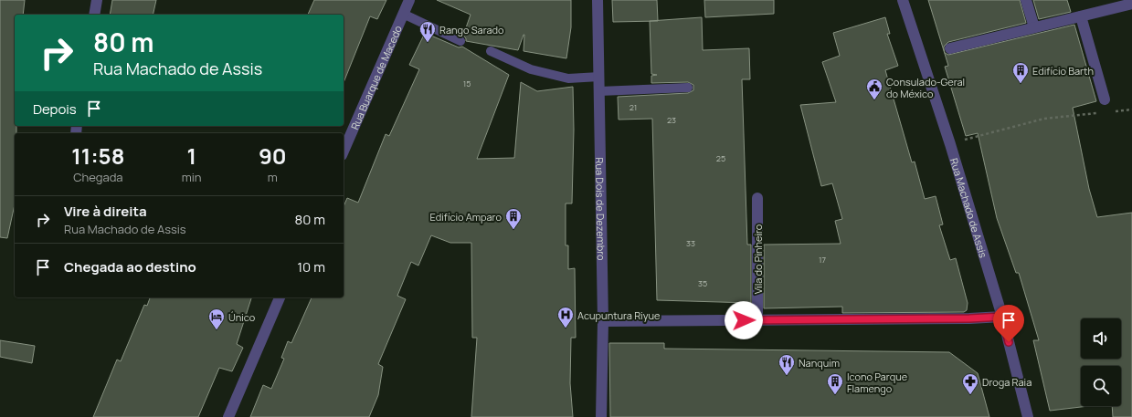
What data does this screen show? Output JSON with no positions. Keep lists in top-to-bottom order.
{
  "streets": {
    "street": [
      "Rua Buarque de Macedo",
      "Rua Machado de Assis",
      "Rua Dois de Dezembro",
      "Vila do Pinheiro"
    ]
  },
  "places": {
    "restaurant": ["Rango Sarado", "Nanquim"],
    "building": ["Edifício Barth", "Edifício Amparo", "Icono Parque Flamengo"],
    "public building": ["Consulado-Geral do México"],
    "hospital": ["Acupuntura Riyue"],
    "hotel": ["Único"],
    "pharmacy": ["Droga Raia"]
  },
  "house_numbers": [
    "15",
    "21",
    "23",
    "25",
    "33",
    "17",
    "35"
  ],
  "page": {
    "turn": ["80 m", "Rua Machado de Assis"],
    "then": "Depois",
    "eta": [
      "11:58",
      "Chegada",
      "1",
      "min",
      "90",
      "m"
    ],
    "list": [
      {
        "name": "Vire à direita",
        "note": "Rua Machado de Assis",
        "value": "80 m"
      },
      {
        "name": "Chegada ao destino",
        "value": "10 m"
      }
    ]
  }
}
